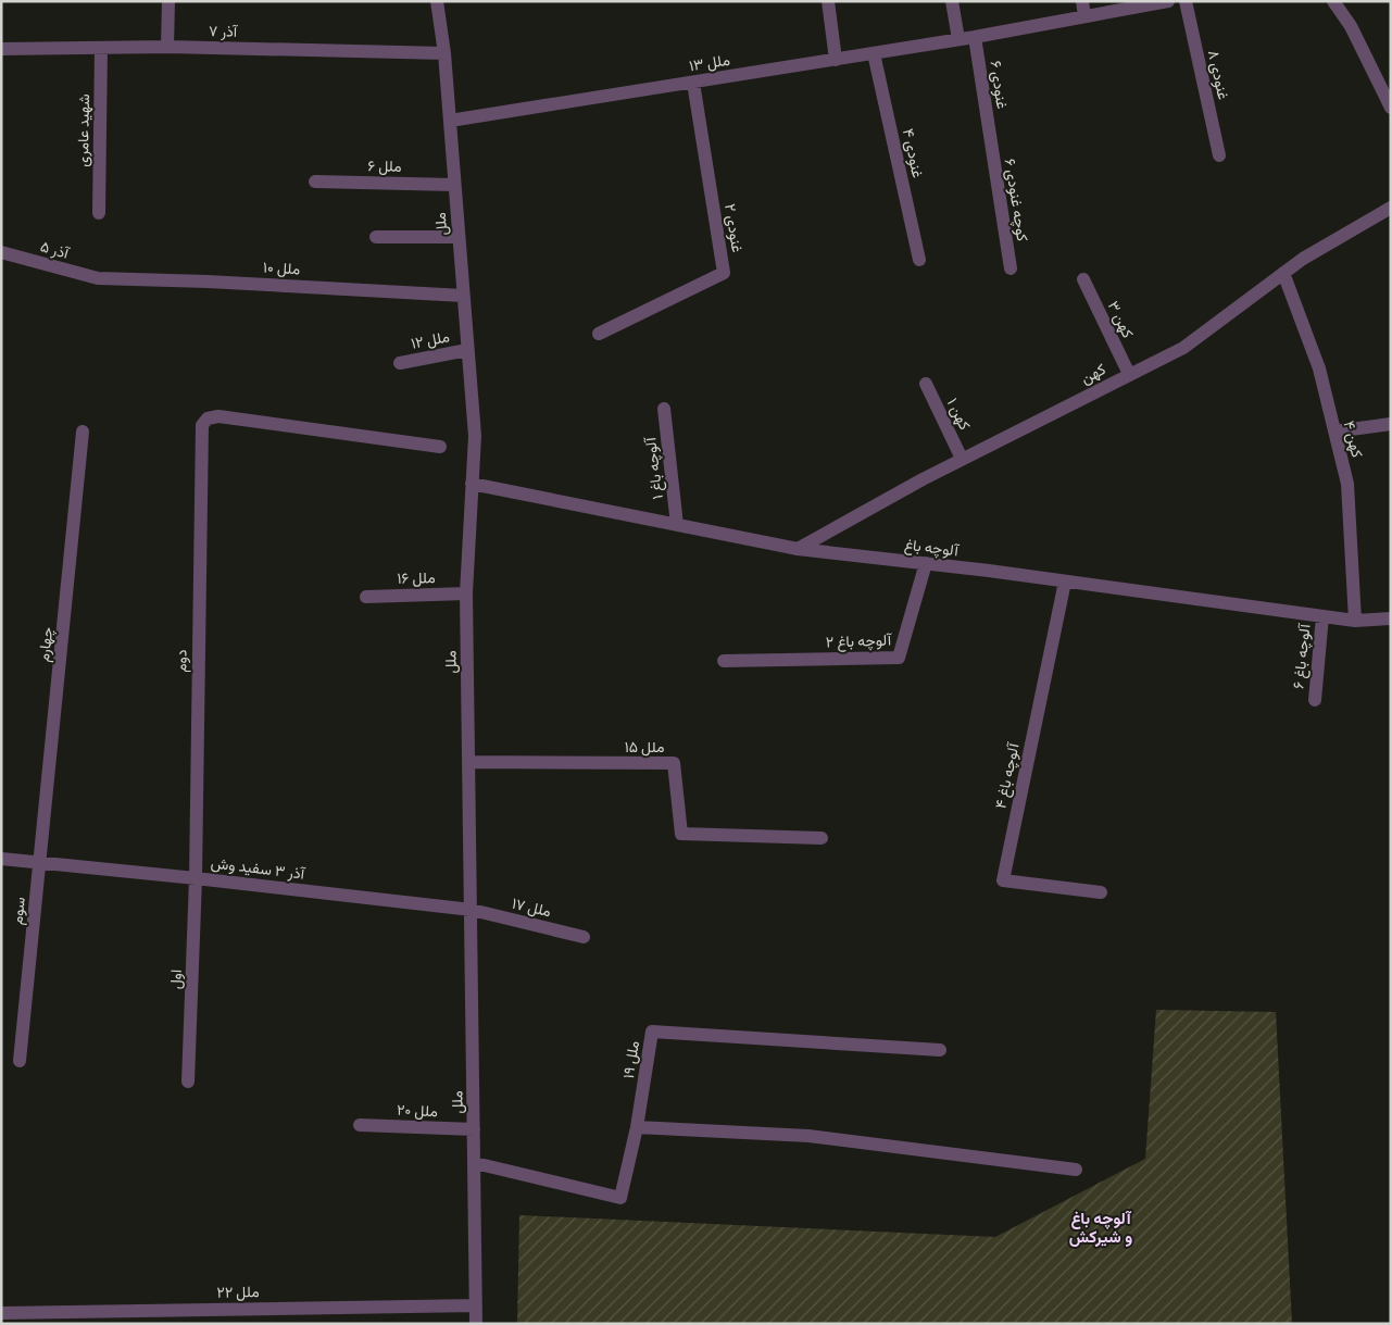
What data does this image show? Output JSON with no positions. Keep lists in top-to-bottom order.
{
  "streets": {
    "street": [
      "آذر ۷",
      "ملل ۱۳",
      "۸ غنودی",
      "۶ غنودی",
      "شهید عامری",
      "۴ غنودی",
      "۶ ملل",
      "کوچه غنودی ۶",
      "ملل",
      "۲ غنودی",
      "آذر ۵",
      "۱۰ ملل",
      "۳ کهن",
      "۱۲ ملل",
      "کهن",
      "۱ کهن",
      "۴ کهن",
      "۱ آلوچه باغ",
      "آلوچه باغ",
      "۱۶ ملل",
      "۲ آلوچه باغ",
      "چهارم",
      "۶ آلوچه باغ",
      "دوم",
      "ملل ۱۵",
      "۴ آلوچه باغ",
      "آذر ۳ سفید وش",
      "ملل ۱۷",
      "سوم",
      "اول",
      "ملل ۱۹",
      "۲۰ ملل",
      "۲۲ ملل"
    ]
  },
  "crossings": [
    ["آذر ۷", "شهید عامری"],
    ["آذر ۷", "ملل"],
    ["ملل ۱۳", "۶ غنودی"],
    ["ملل ۱۳", "۴ غنودی"],
    ["ملل ۱۳", "ملل"],
    ["ملل ۱۳", "۲ غنودی"],
    ["۶ غنودی", "کوچه غنودی ۶"],
    ["۶ ملل", "ملل"],
    ["ملل", "۱۰ ملل"],
    ["ملل", "۱۲ ملل"],
    ["ملل", "آلوچه باغ"],
    ["ملل", "۱۶ ملل"],
    ["ملل", "ملل ۱۵"],
    ["ملل", "آذر ۳ سفید وش"],
    ["ملل", "ملل ۱۷"],
    ["ملل", "ملل ۱۹"],
    ["ملل", "۲۰ ملل"],
    ["ملل", "۲۲ ملل"],
    ["آذر ۵", "۱۰ ملل"],
    ["۳ کهن", "کهن"],
    ["کهن", "۱ کهن"],
    ["کهن", "۴ کهن"],
    ["کهن", "آلوچه باغ"],
    ["۴ کهن", "آلوچه باغ"],
    ["۱ آلوچه باغ", "آلوچه باغ"],
    ["آلوچه باغ", "۲ آلوچه باغ"],
    ["آلوچه باغ", "۶ آلوچه باغ"],
    ["آلوچه باغ", "۴ آلوچه باغ"],
    ["چهارم", "آذر ۳ سفید وش"],
    ["چهارم", "سوم"],
    ["دوم", "آذر ۳ سفید وش"],
    ["دوم", "اول"],
    ["آذر ۳ سفید وش", "ملل ۱۷"],
    ["آذر ۳ سفید وش", "سوم"],
    ["آذر ۳ سفید وش", "اول"]
  ],
  "districts": ["آلوچه باغ و شیرکش"]
}
